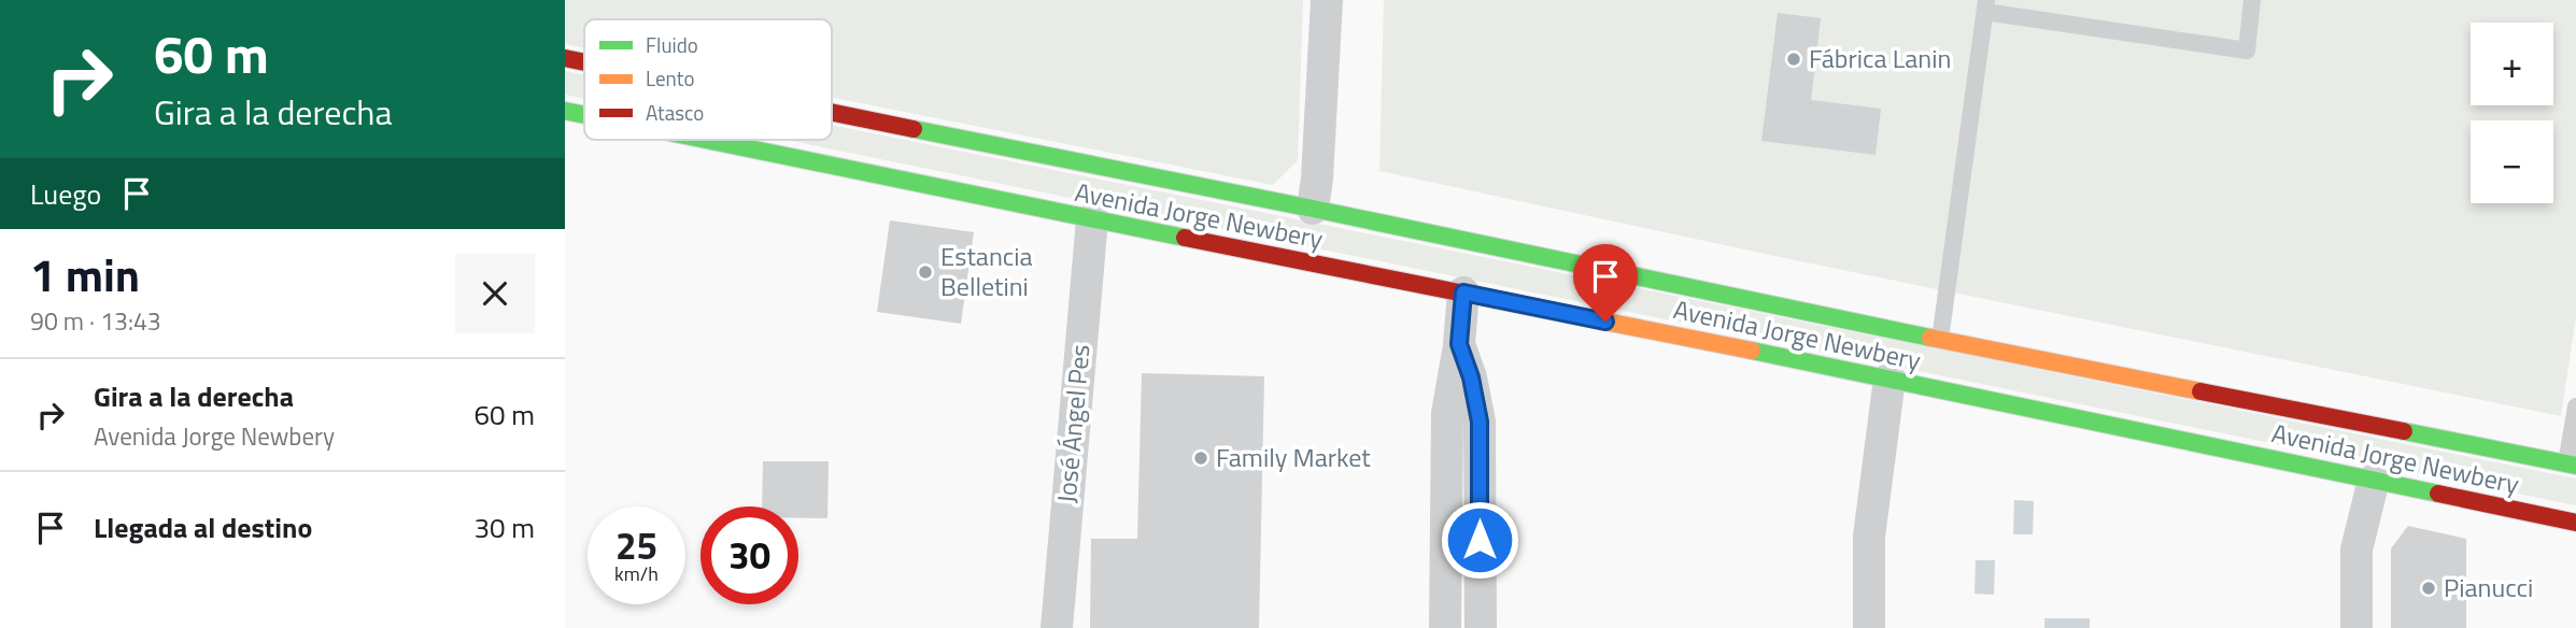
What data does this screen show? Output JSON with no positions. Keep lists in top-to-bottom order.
{
  "streets": {
    "main road": ["Avenida Jorge Newbery"],
    "street": ["José Ángel Pes"]
  },
  "crossings": [
    ["Avenida Jorge Newbery", "José Ángel Pes"]
  ],
  "places": [
    "Fábrica Lanin",
    "Estancia Belletini",
    "Family Market",
    "Pianucci"
  ],
  "legend": ["Fluido", "Lento", "Atasco"],
  "page": {
    "turn": ["60 m", "Gira a la derecha"],
    "map_buttons": ["+", "−"],
    "then": "Luego",
    "heading": ["1 min", "90 m · 13:43"],
    "list": [
      {
        "name": "Gira a la derecha",
        "note": "Avenida Jorge Newbery",
        "value": "60 m"
      },
      {
        "name": "Llegada al destino",
        "value": "30 m"
      }
    ],
    "speed": "25 km/h",
    "limit": "30"
  }
}
